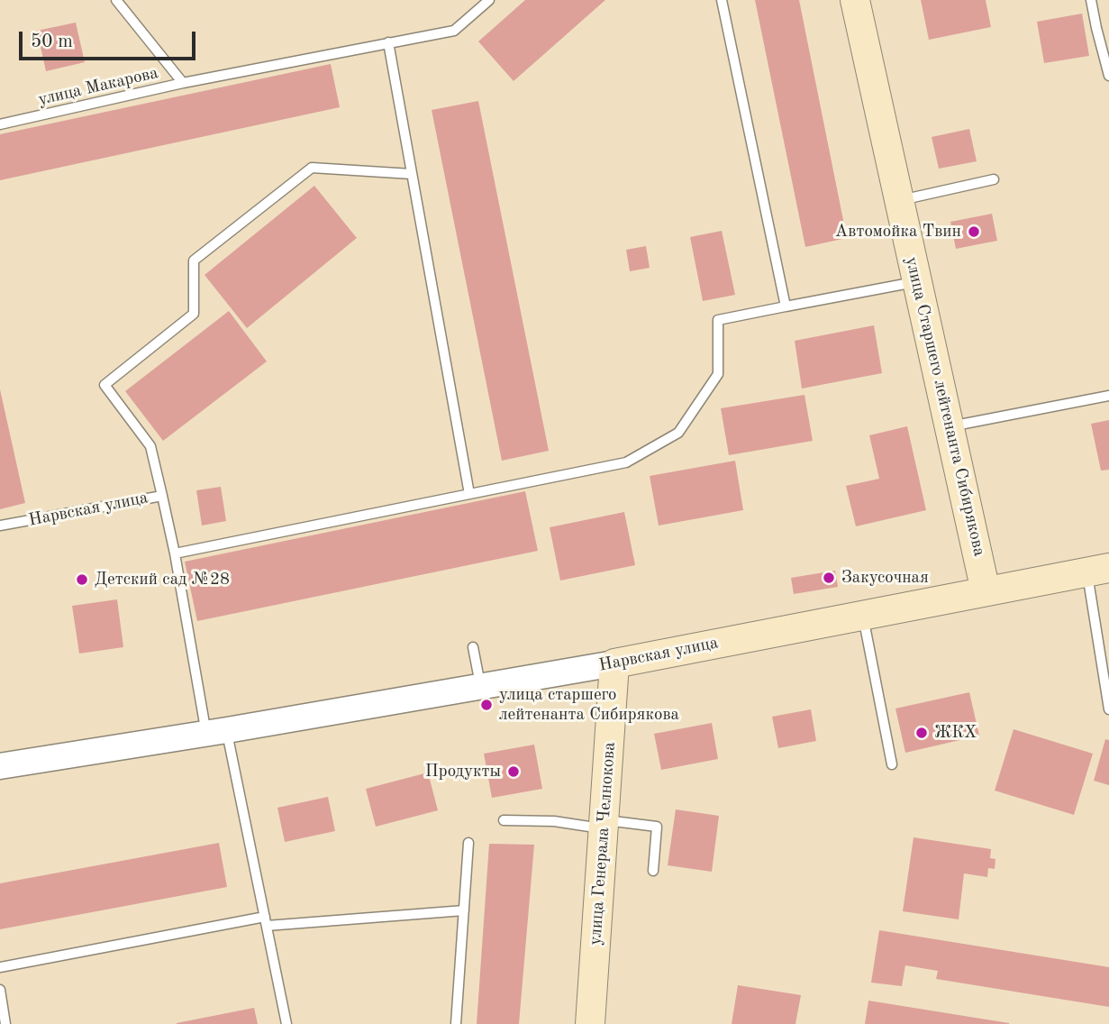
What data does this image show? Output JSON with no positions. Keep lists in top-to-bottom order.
{
  "streets": {
    "main road": ["улица Старшего лейтенанта Сибирякова", "Нарвская улица", "улица Генерала Челнокова"],
    "lane": ["улица Макарова"]
  },
  "crossings": [
    ["улица Старшего лейтенанта Сибирякова", "Нарвская улица"],
    ["Нарвская улица", "улица Генерала Челнокова"]
  ],
  "places": [
    "Автомойка Твин",
    "Закусочная",
    "Детский сад №28",
    "улица старшего лейтенанта Сибирякова",
    "ЖКХ",
    "Продукты"
  ],
  "scale_bar": "50 m"
}
